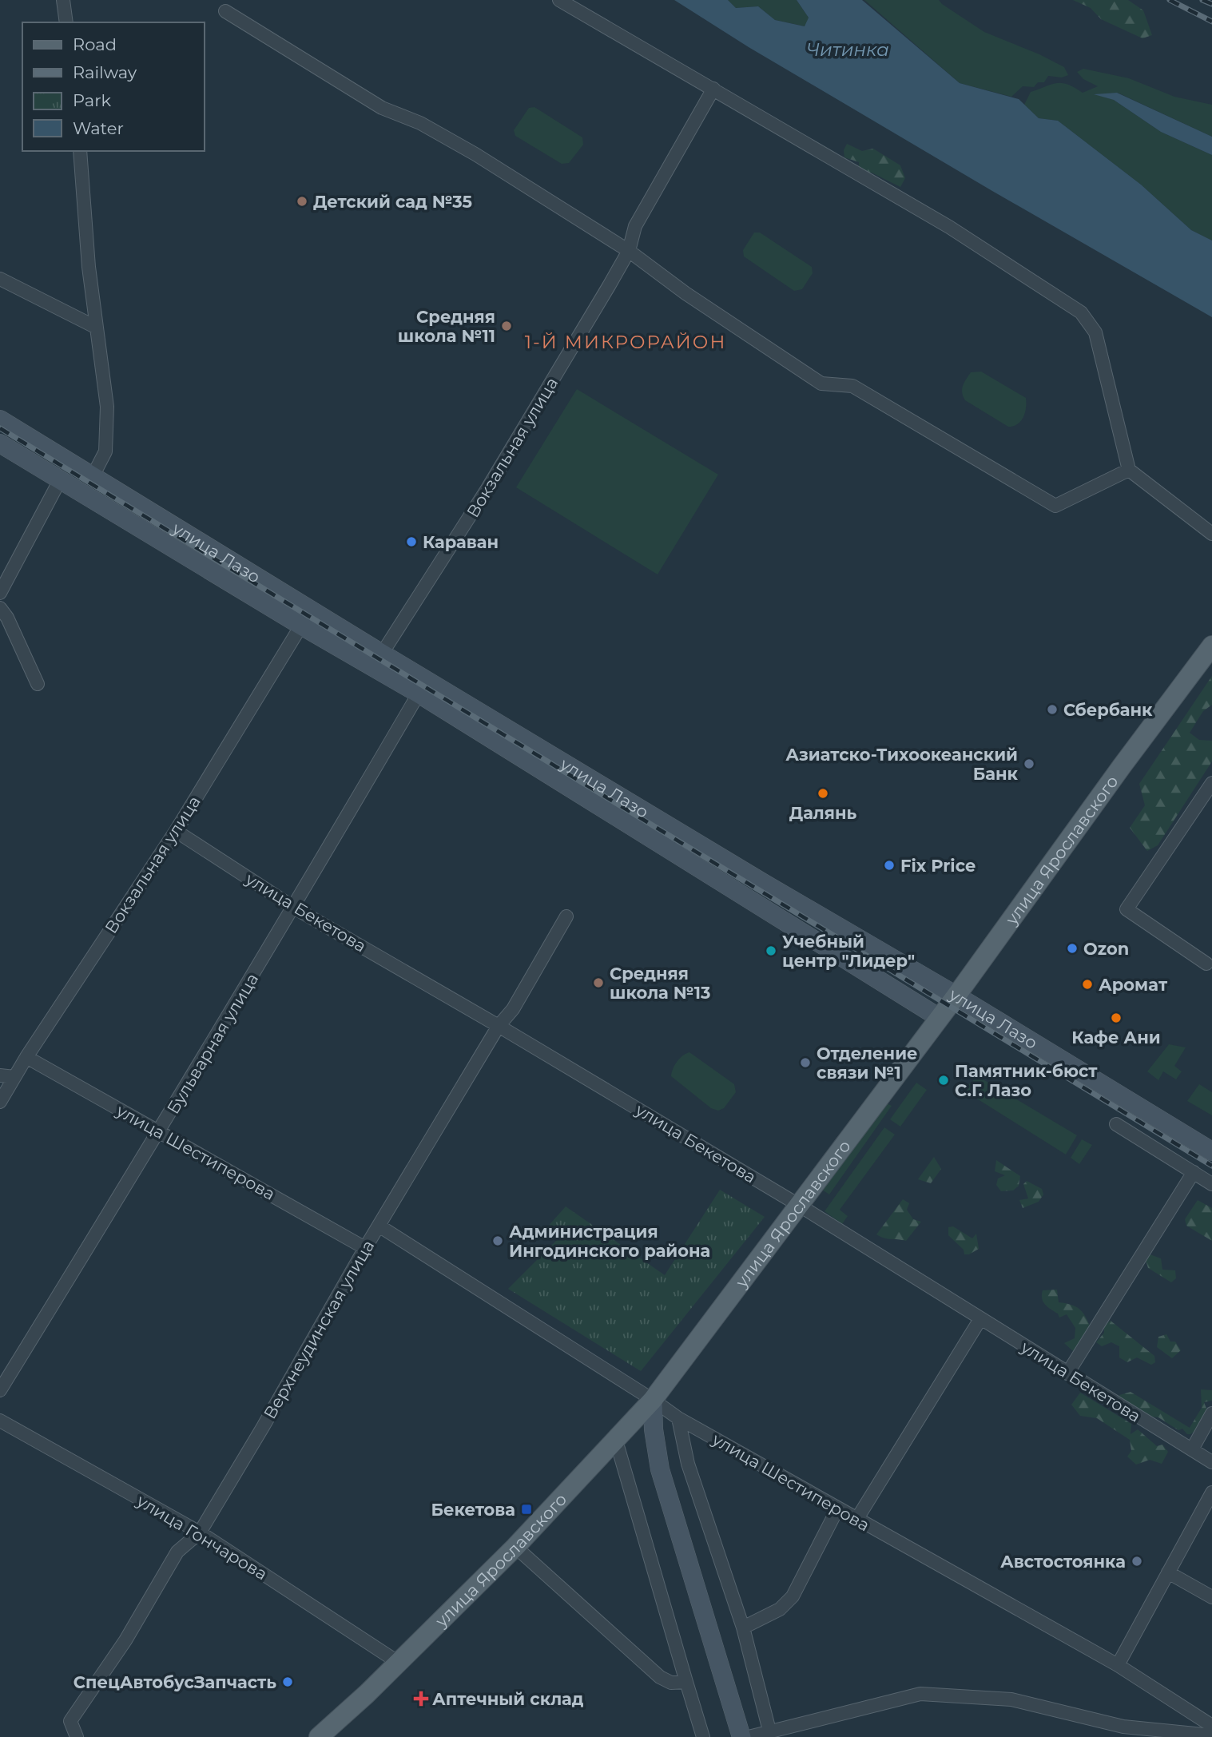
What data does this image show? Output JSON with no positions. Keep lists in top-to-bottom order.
{
  "streets": {
    "main road": ["улица Лазо", "улица Ярославского"],
    "street": [
      "Вокзальная улица",
      "улица Бекетова",
      "Бульварная улица",
      "улица Шестиперова",
      "Верхнеудинская улица",
      "улица Гончарова"
    ]
  },
  "crossings": [
    ["Вокзальная улица", "улица Лазо"],
    ["Вокзальная улица", "улица Бекетова"],
    ["Вокзальная улица", "улица Шестиперова"],
    ["улица Лазо", "улица Ярославского"],
    ["улица Лазо", "Бульварная улица"],
    ["улица Ярославского", "улица Бекетова"],
    ["улица Ярославского", "улица Шестиперова"],
    ["улица Ярославского", "улица Гончарова"],
    ["улица Бекетова", "Бульварная улица"],
    ["улица Бекетова", "Верхнеудинская улица"],
    ["Бульварная улица", "улица Шестиперова"],
    ["улица Шестиперова", "Верхнеудинская улица"],
    ["Верхнеудинская улица", "улица Гончарова"]
  ],
  "districts": ["1-Й МИКРОРАЙОН"],
  "water": ["Читинка"],
  "places": {
    "other": [
      "Детский сад №35",
      "Средняя школа №11",
      "Караван",
      "Сбербанк",
      "Азиатско-Тихоокеанский Банк",
      "Далянь",
      "Fix Price",
      "Ozon",
      "Учебный центр \"Лидер\"",
      "Средняя школа №13",
      "Аромат",
      "Кафе Ани",
      "Отделение связи №1",
      "Памятник-бюст С.Г. Лазо",
      "Администрация Ингодинского района",
      "Австостоянка",
      "СпецАвтобусЗапчасть"
    ],
    "transit": ["Бекетова"],
    "health": ["Аптечный склад"]
  },
  "legend": [
    "Road",
    "Railway",
    "Park",
    "Water"
  ]
}
